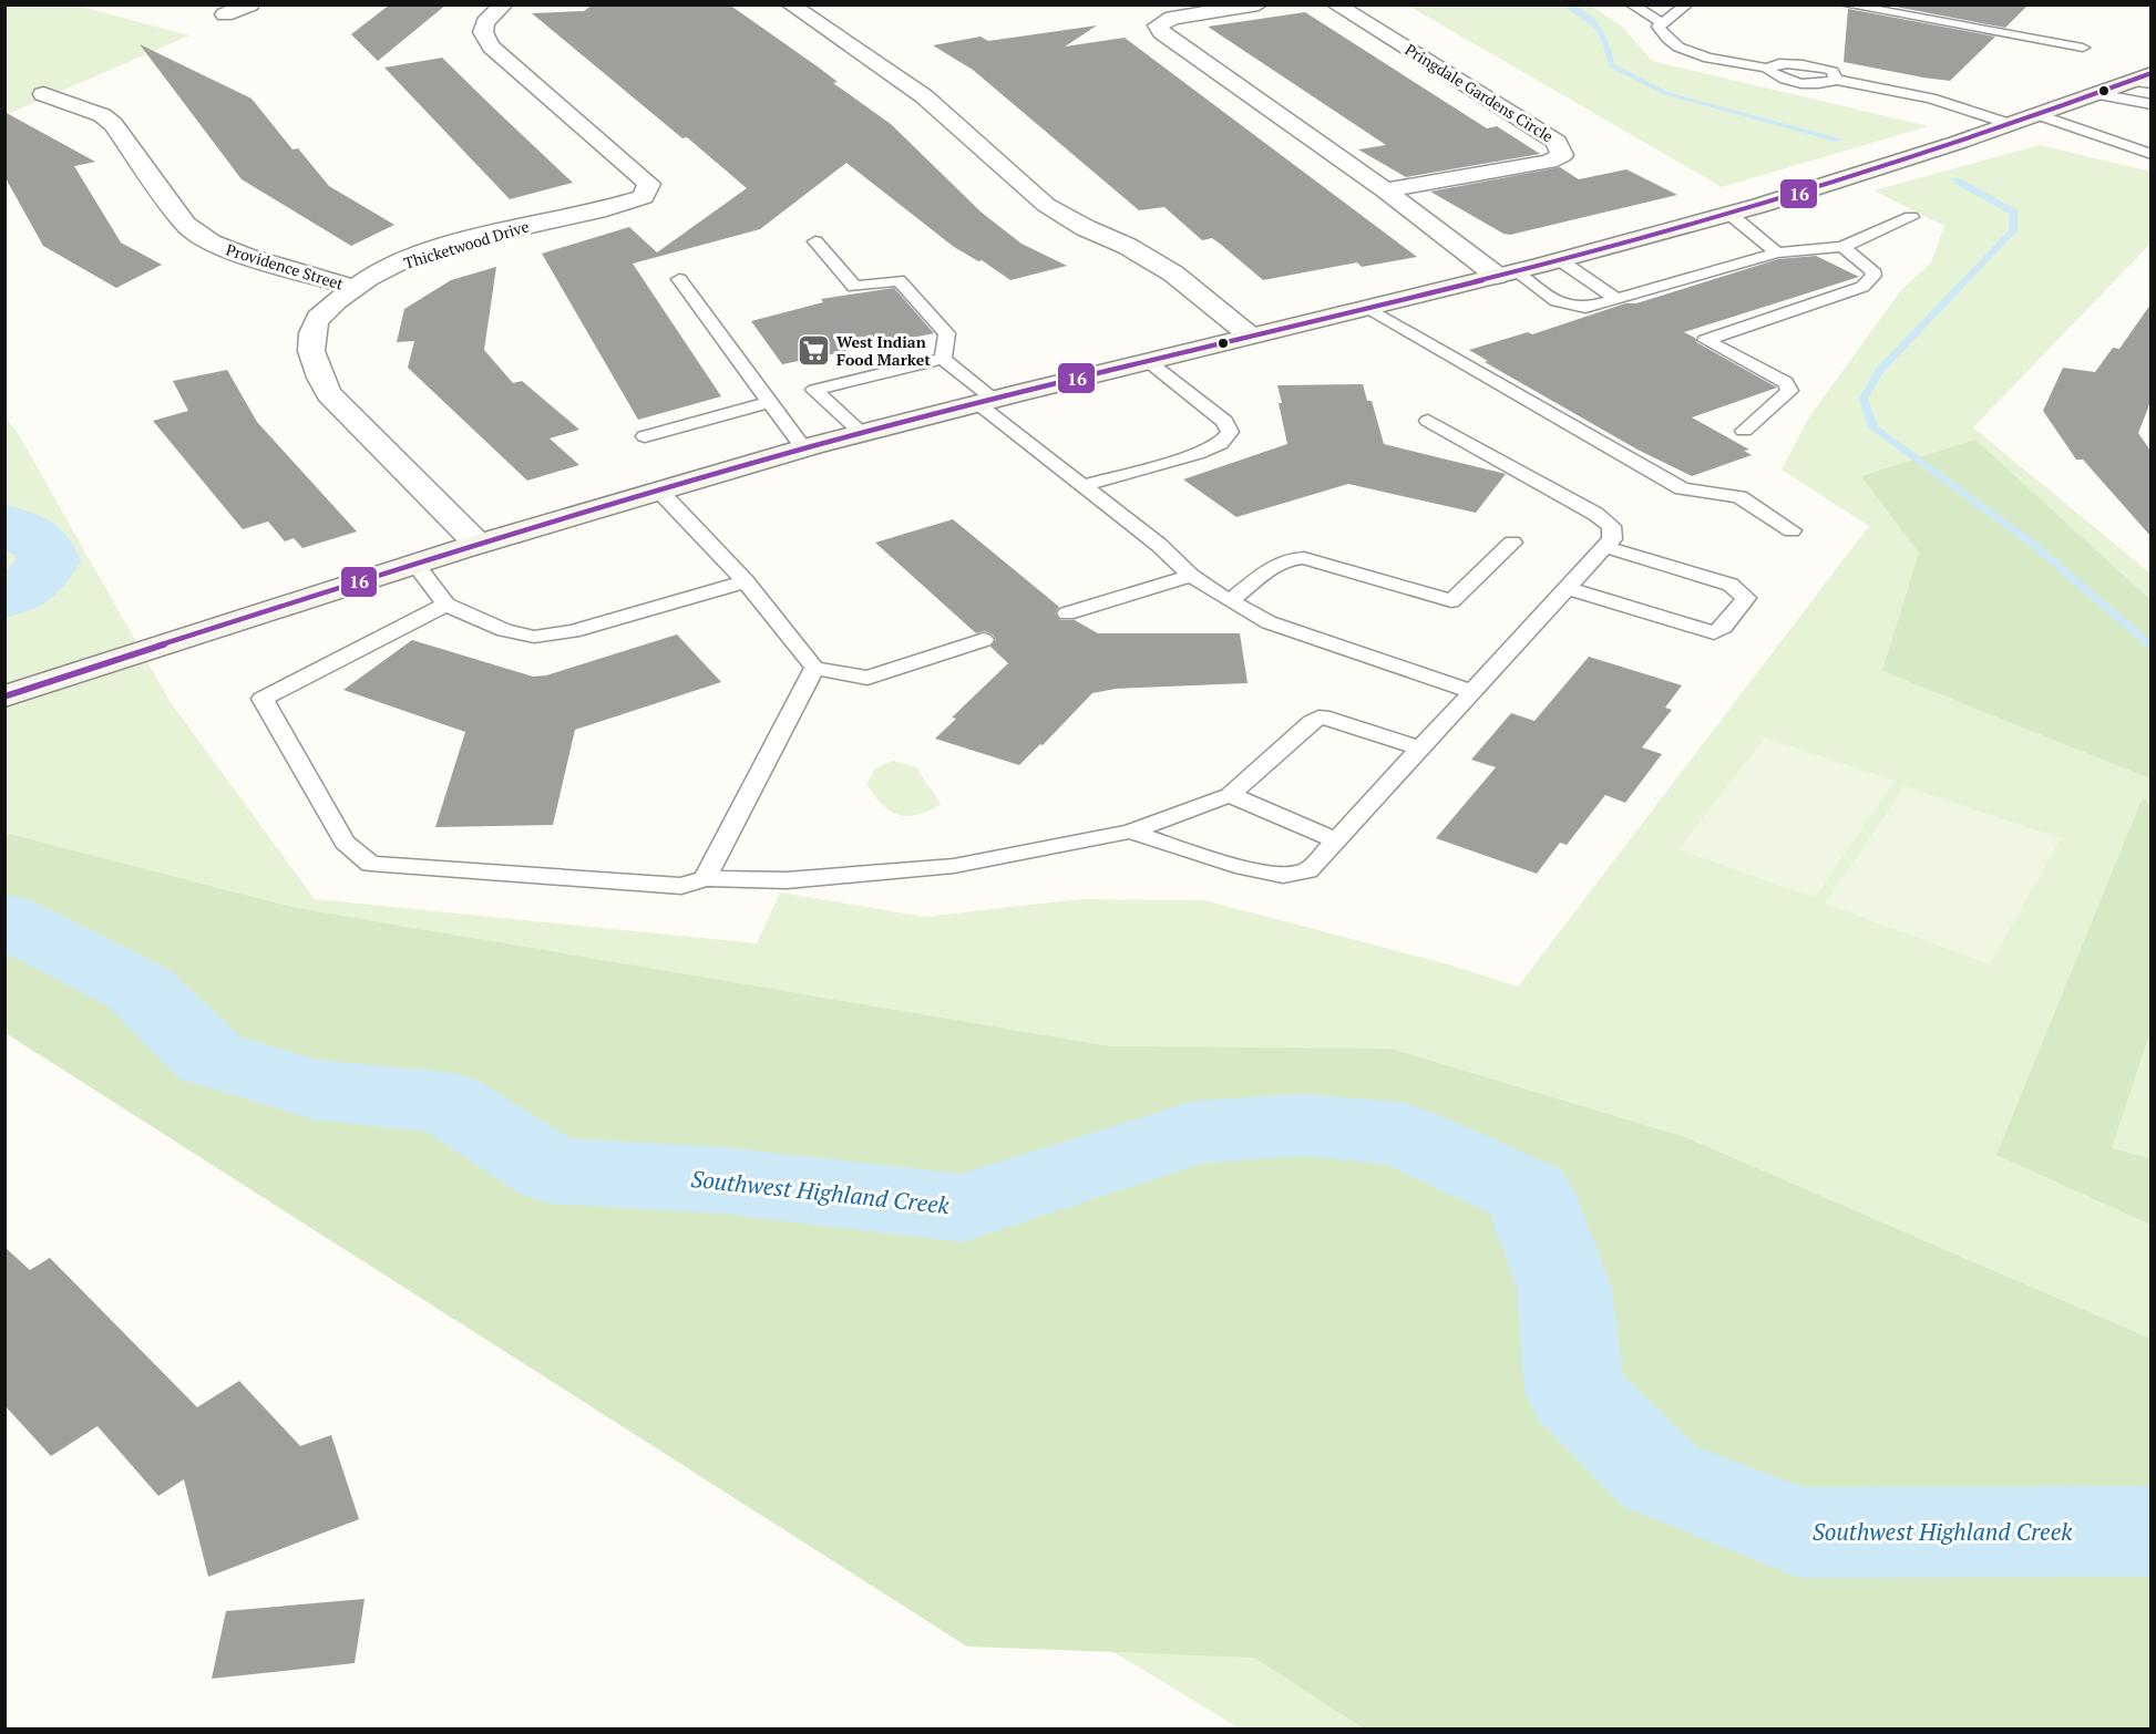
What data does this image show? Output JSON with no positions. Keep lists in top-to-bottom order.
{
  "streets": {
    "street": ["Pringdale Gardens Circle", "Thicketwood Drive", "Providence Street"]
  },
  "crossings": [
    ["Thicketwood Drive", "Providence Street"]
  ],
  "water": ["Southwest Highland Creek"],
  "places": {
    "supermarket": ["West Indian Food Market"]
  },
  "lines": ["transit line 16"]
}
